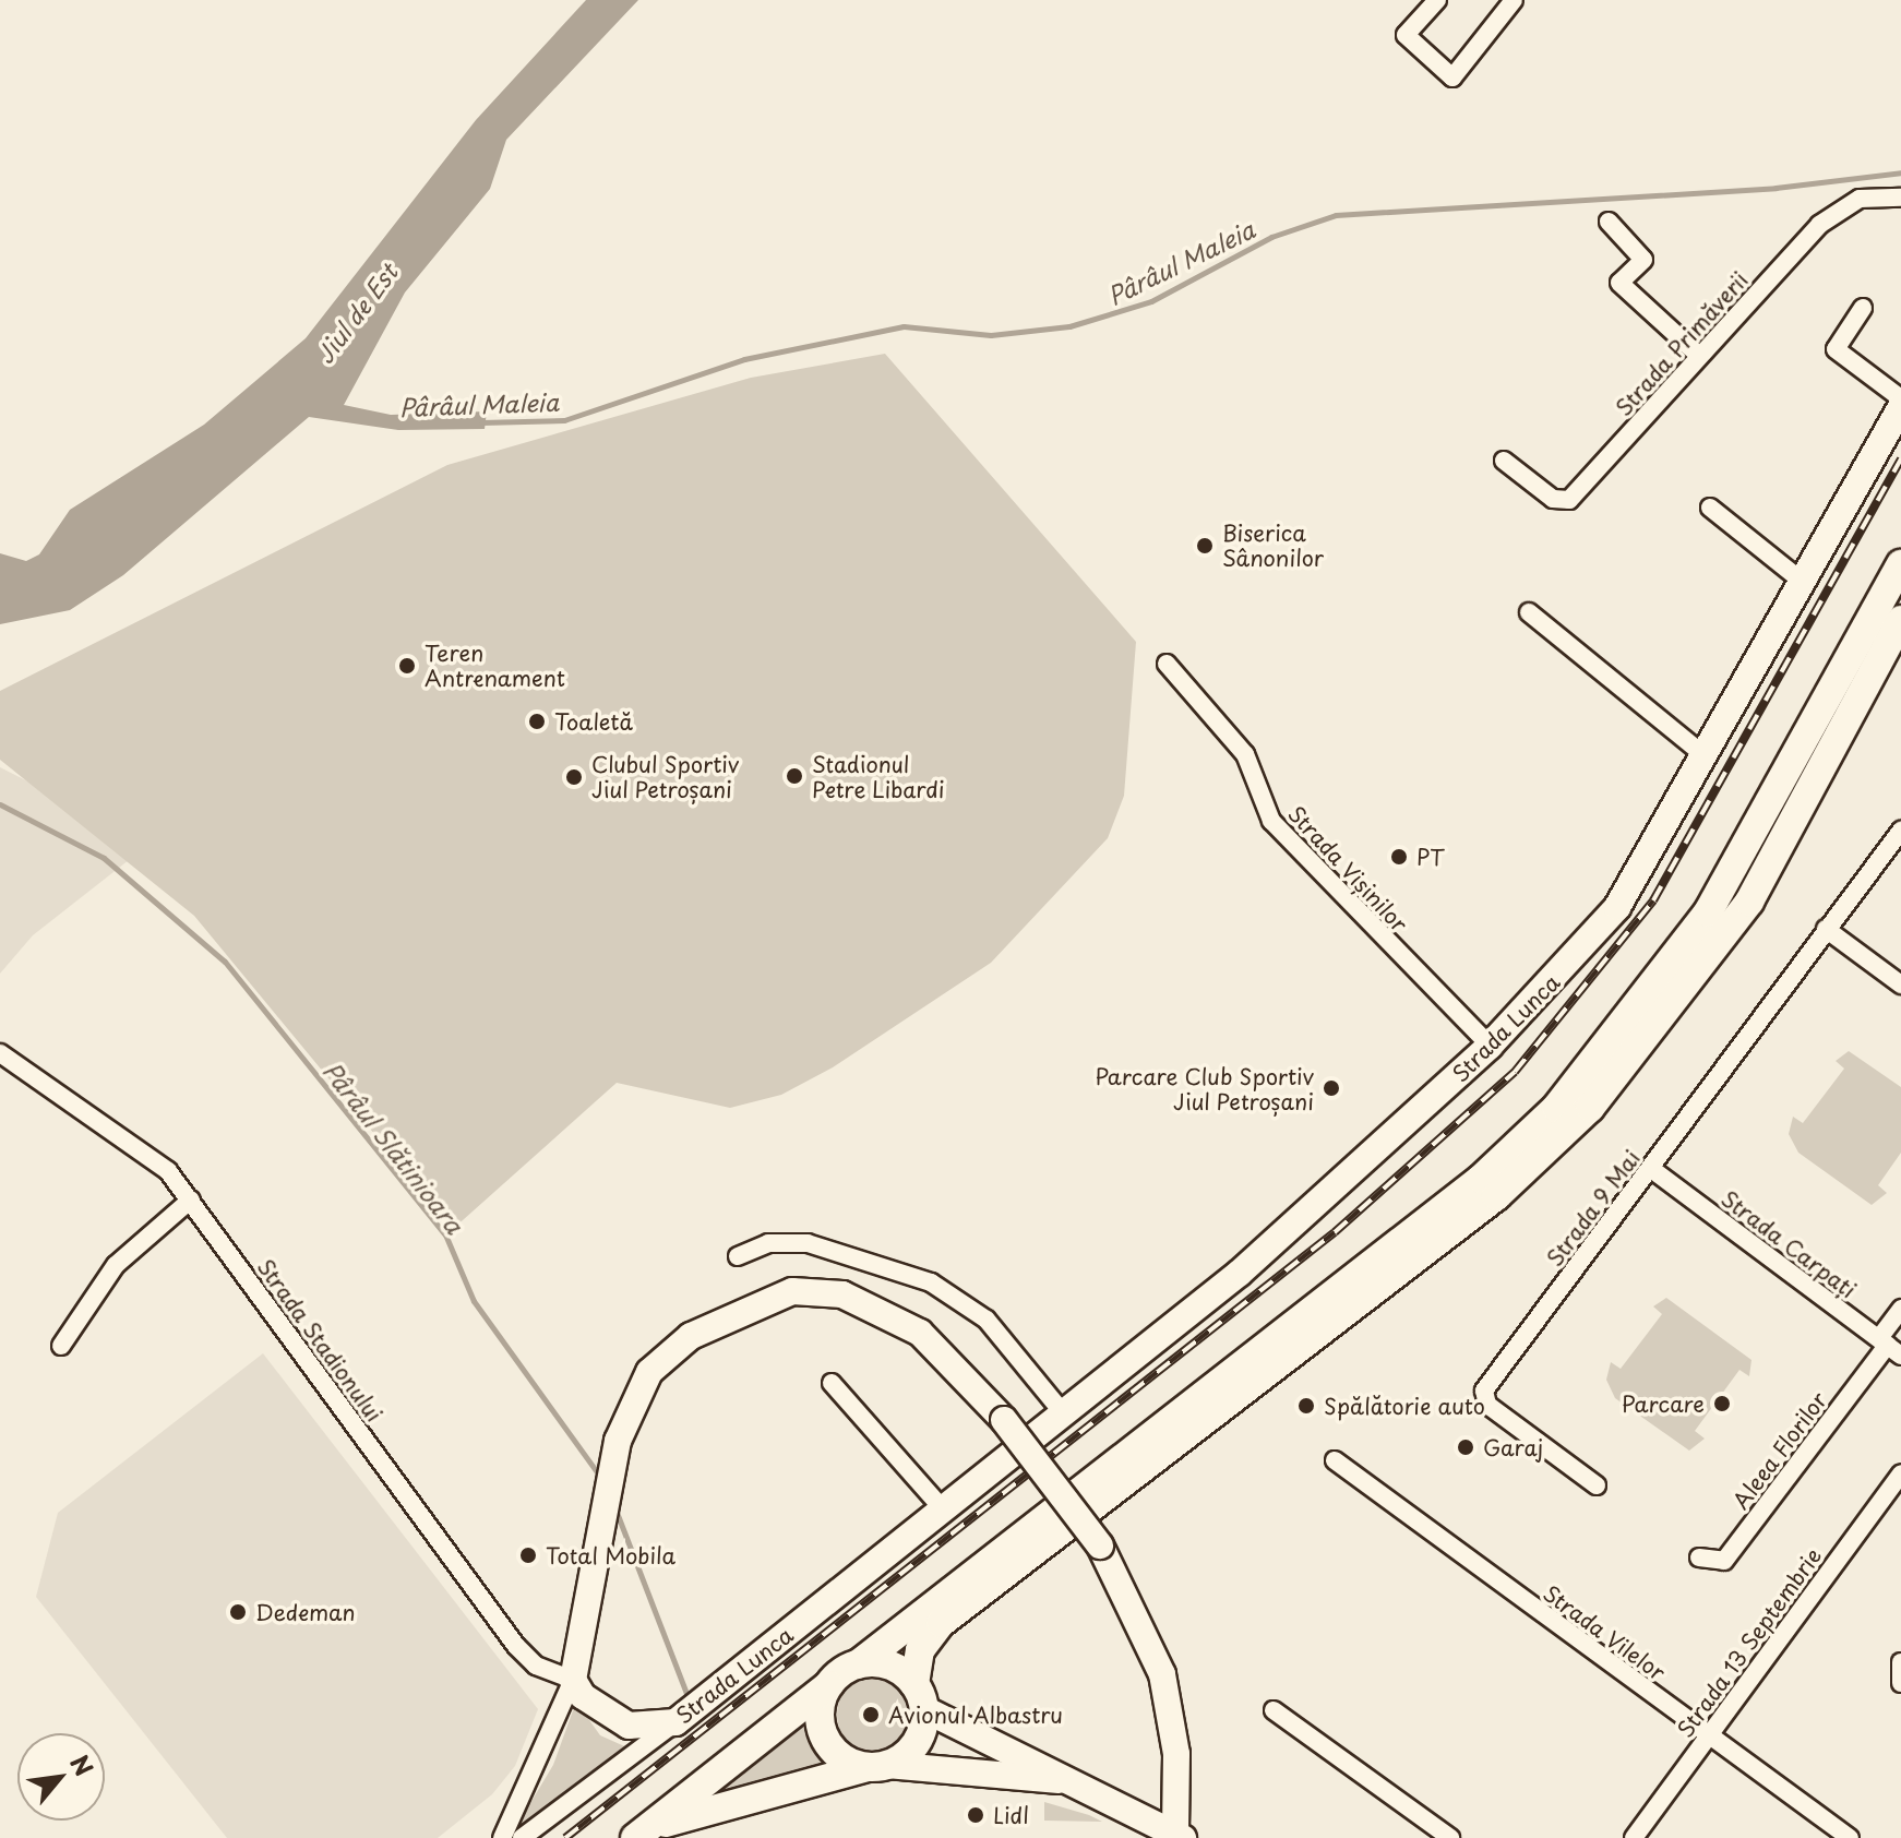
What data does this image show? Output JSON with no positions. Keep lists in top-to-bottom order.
{
  "streets": {
    "main road": ["Strada Lunca"],
    "street": [
      "Strada Primăverii",
      "Strada Vișinilor",
      "Strada 9 Mai",
      "Strada Carpați",
      "Strada Stadionului",
      "Aleea Florilor",
      "Strada Vilelor",
      "Strada 13 Septembrie"
    ]
  },
  "crossings": [
    ["Strada Vișinilor", "Strada Lunca"],
    ["Strada 9 Mai", "Strada Carpați"],
    ["Strada Carpați", "Aleea Florilor"],
    ["Strada Vilelor", "Strada 13 Septembrie"]
  ],
  "water": ["Pârâul Maleia", "Jiul de Est", "Pârâul Slătinioara"],
  "places": [
    "Biserica Sânonilor",
    "Teren Antrenament",
    "Toaletă",
    "Stadionul Petre Libardi",
    "Clubul Sportiv Jiul Petroșani",
    "PT",
    "Parcare Club Sportiv Jiul Petroșani",
    "Parcare",
    "Spălătorie auto",
    "Garaj",
    "Total Mobila",
    "Dedeman",
    "Avionul Albastru",
    "Lidl"
  ],
  "north": "top right"
}
